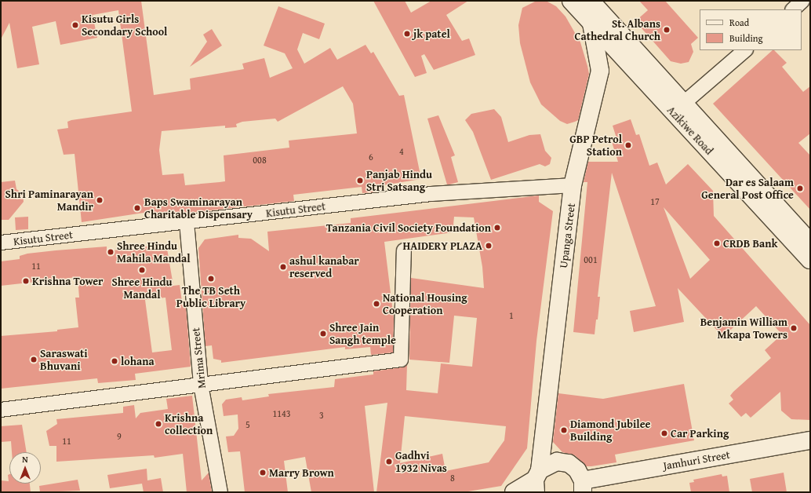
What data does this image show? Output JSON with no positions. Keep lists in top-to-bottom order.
{
  "streets": {
    "street": [
      "Azikiwe Road",
      "Kisutu Street",
      "Upanga Street",
      "Mrima Street",
      "Jamhuri Street"
    ]
  },
  "crossings": [
    ["Azikiwe Road", "Upanga Street"],
    ["Kisutu Street", "Upanga Street"],
    ["Kisutu Street", "Mrima Street"]
  ],
  "places": [
    "Kisutu Girls Secondary School",
    "St. Albans Cathedral Church",
    "jk patel",
    "GBP Petrol Station",
    "Panjab Hindu Stri Satsang",
    "Dar es Salaam General Post Office",
    "Shri Paminarayan Mandir",
    "Baps Swaminarayan Charitable Dispensary",
    "Tanzania Civil Society Foundation",
    "CRDB Bank",
    "HAIDERY PLAZA",
    "Shree Hindu Mahila Mandal",
    "ashul kanabar reserved",
    "Shree Hindu Mandal",
    "The TB Seth Public Library",
    "Krishna Tower",
    "National Housing Cooperation",
    "Benjamin William Mkapa Towers",
    "Shree Jain Sangh temple",
    "Saraswati Bhuvani",
    "lohana",
    "Krishna collection",
    "Diamond Jubilee Building",
    "Car Parking",
    "Gadhvi 1932 Nivas",
    "Marry Brown"
  ],
  "house_numbers": [
    "4",
    "6",
    "008",
    "17",
    "001",
    "11",
    "1",
    "1143",
    "3",
    "5",
    "9",
    "11",
    "8"
  ],
  "legend": ["Road", "Building"],
  "north": "top"
}
